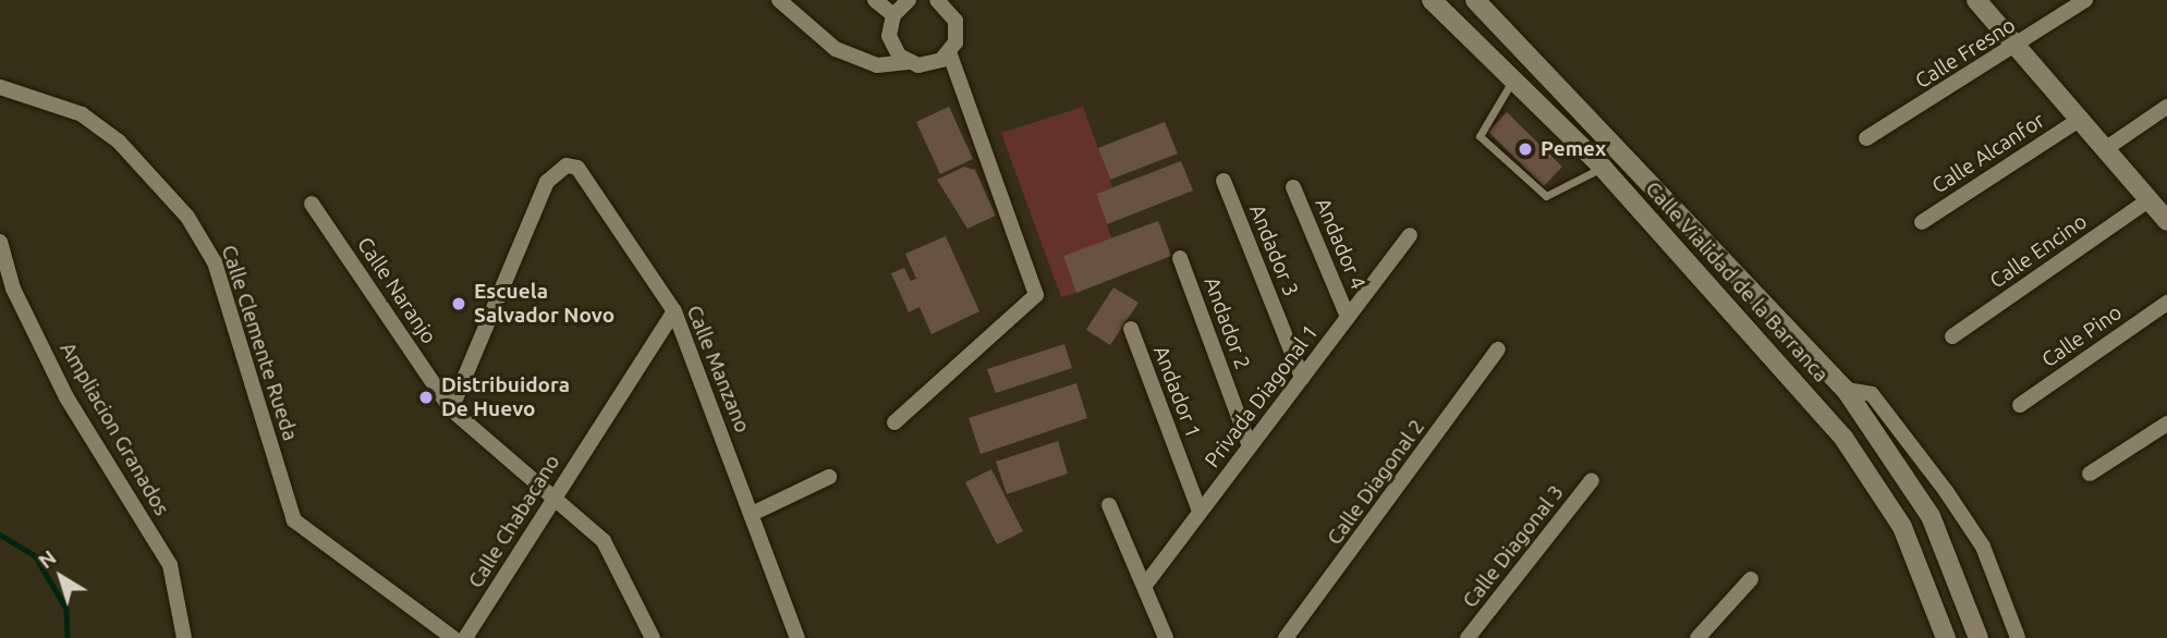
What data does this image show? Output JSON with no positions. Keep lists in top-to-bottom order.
{
  "streets": {
    "main road": ["Calle Vialidad de la Barranca"],
    "street": [
      "Calle Fresno",
      "Calle Alcanfor",
      "Andador 4",
      "Andador 3",
      "Calle Encino",
      "Calle Naranjo",
      "Andador 2",
      "Calle Pino",
      "Calle Clemente Rueda",
      "Calle Manzano",
      "Andador 1",
      "Privada Diagonal 1",
      "Ampliacion Granados",
      "Calle Diagonal 2",
      "Calle Chabacano",
      "Calle Diagonal 3"
    ]
  },
  "crossings": [
    ["Andador 4", "Privada Diagonal 1"],
    ["Andador 3", "Privada Diagonal 1"],
    ["Calle Naranjo", "Calle Manzano"],
    ["Calle Naranjo", "Calle Chabacano"],
    ["Andador 2", "Privada Diagonal 1"],
    ["Calle Manzano", "Calle Chabacano"],
    ["Andador 1", "Privada Diagonal 1"]
  ],
  "places": ["Pemex", "Escuela Salvador Novo", "Distribuidora De Huevo"],
  "north": "top left"
}
